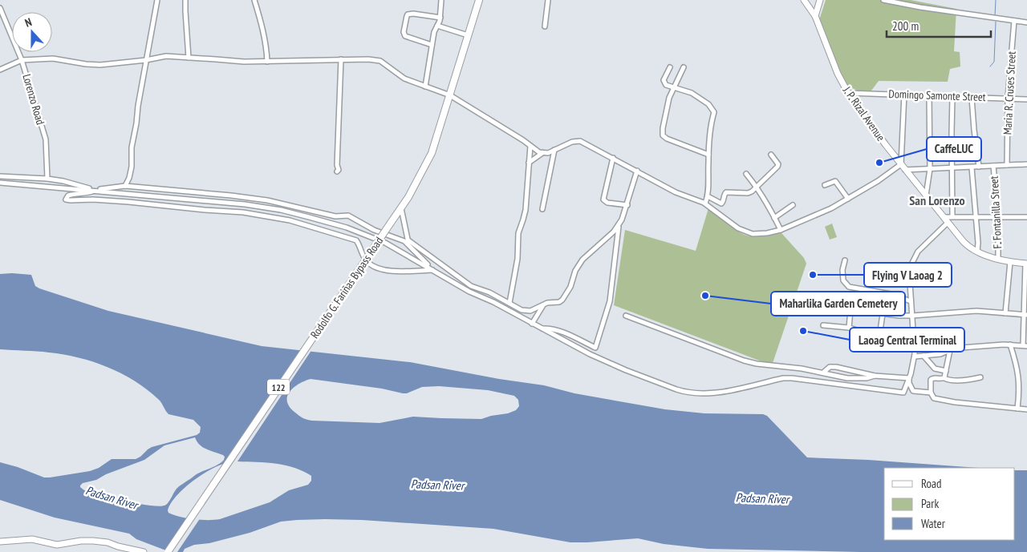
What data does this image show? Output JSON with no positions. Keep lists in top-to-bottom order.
{
  "streets": {
    "main road": ["J. P. Rizal Avenue", "Rodolfo G. Fariñas Bypass Road", "122"],
    "street": [
      "Maria R. Cruses Street",
      "Domingo Samonte Street",
      "Lorenzo Road",
      "F. Fontanilla Street"
    ]
  },
  "crossings": [
    ["Maria R. Cruses Street", "Domingo Samonte Street"],
    ["Domingo Samonte Street", "J. P. Rizal Avenue"],
    ["J. P. Rizal Avenue", "F. Fontanilla Street"]
  ],
  "districts": ["San Lorenzo"],
  "water": ["Padsan River"],
  "places": [
    "CaffeLUC",
    "Flying V Laoag 2",
    "Maharlika Garden Cemetery",
    "Laoag Central Terminal"
  ],
  "legend": ["Road", "Park", "Water"],
  "scale_bar": "200 m",
  "north": "top"
}
